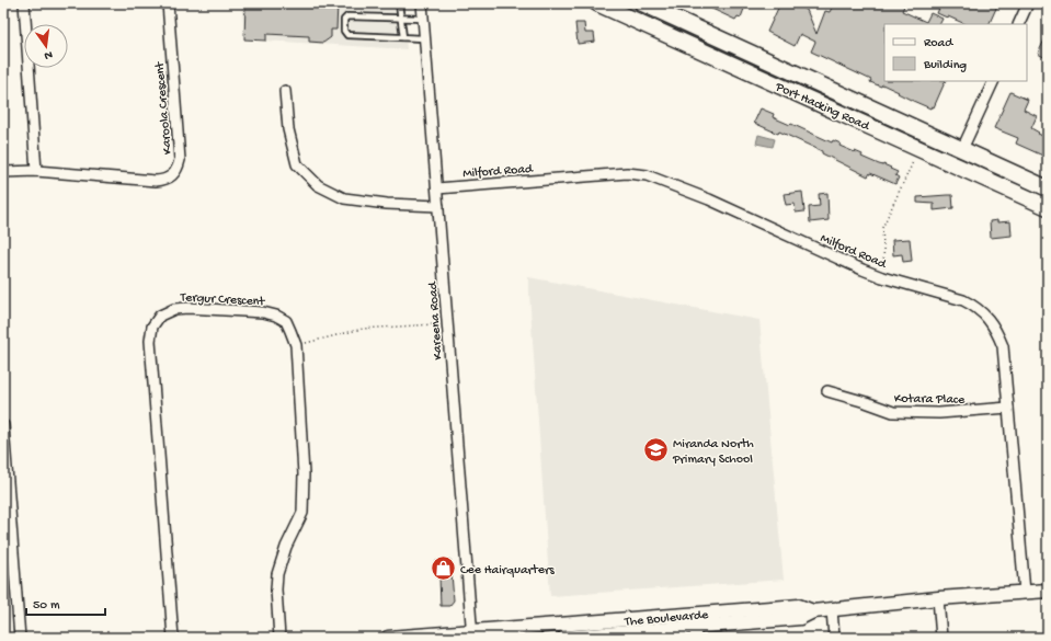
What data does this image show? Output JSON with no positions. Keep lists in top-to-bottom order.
{
  "streets": {
    "main road": ["Port Hacking Road", "The Boulevarde"],
    "street": [
      "Karoola Crescent",
      "Milford Road",
      "Tergur Crescent",
      "Kareena Road",
      "Kotara Place"
    ]
  },
  "crossings": [
    ["Milford Road", "Kareena Road"],
    ["Milford Road", "Kotara Place"],
    ["Milford Road", "The Boulevarde"],
    ["Kareena Road", "The Boulevarde"]
  ],
  "places": {
    "school or university": ["Miranda North Primary School"],
    "shop": ["Cee Hairquarters"]
  },
  "legend": ["Road", "Building"],
  "scale_bar": "50 m",
  "north": "bottom"
}
